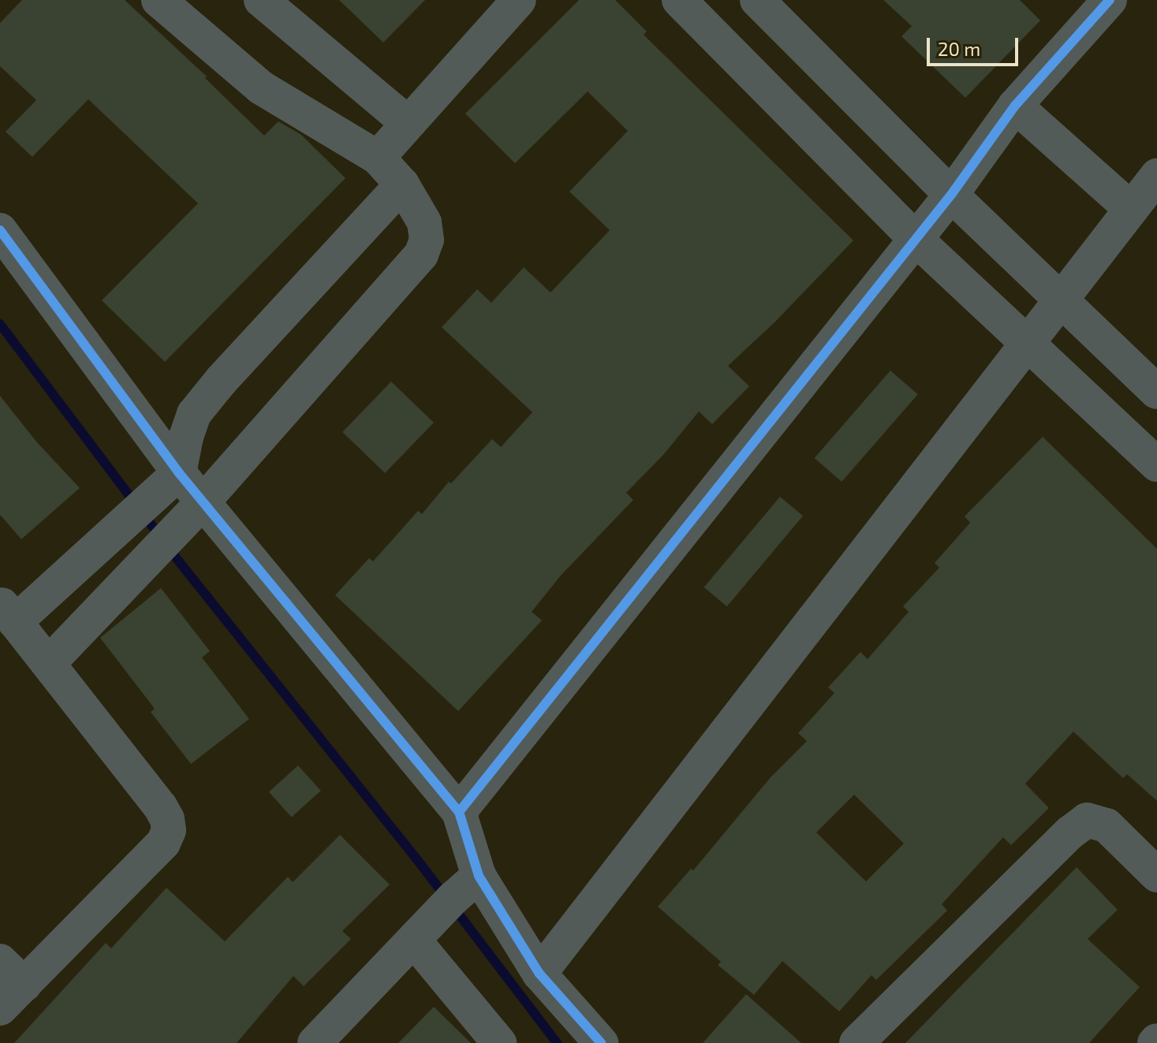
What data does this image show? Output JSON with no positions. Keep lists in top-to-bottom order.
{
  "scale_bar": "20 m"
}
